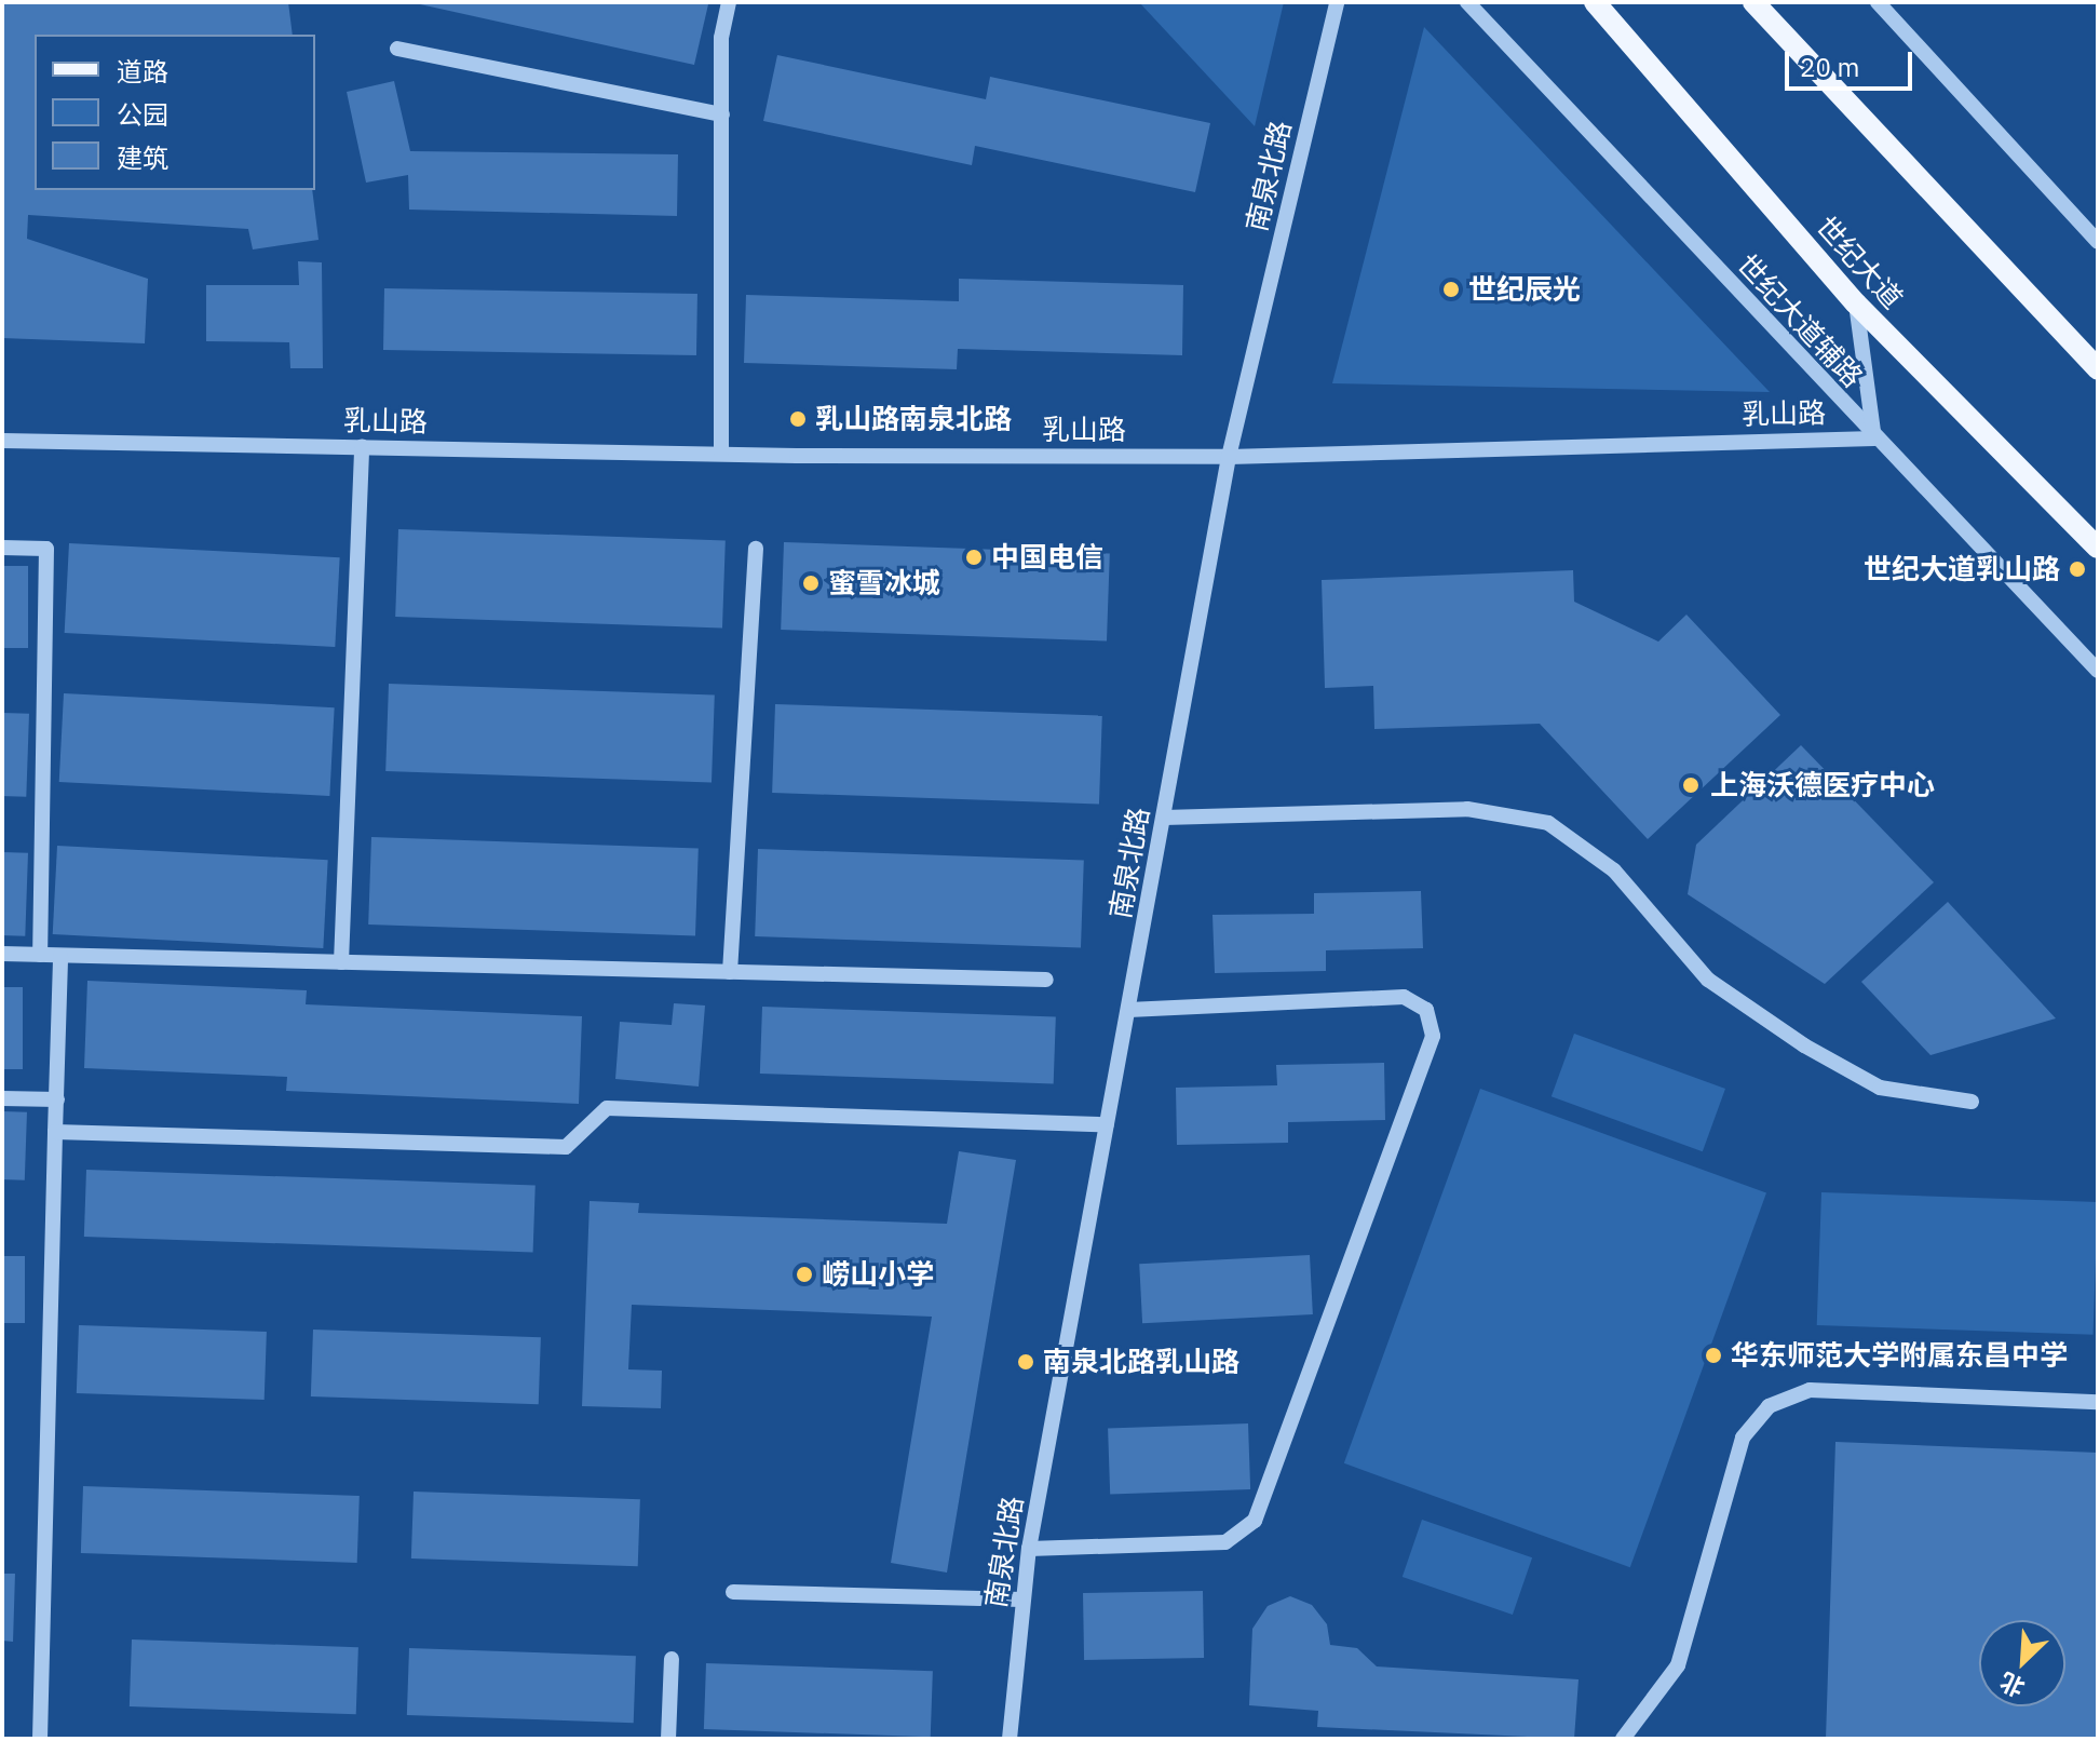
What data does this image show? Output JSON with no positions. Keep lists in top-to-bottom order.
{
  "streets": {
    "main road": ["世纪大道"],
    "street": ["南泉北路", "世纪大道辅路", "乳山路"]
  },
  "crossings": [
    ["南泉北路", "乳山路"],
    ["世纪大道辅路", "乳山路"]
  ],
  "places": [
    "世纪辰光",
    "乳山路南泉北路",
    "中国电信",
    "世纪大道乳山路",
    "蜜雪冰城",
    "上海沃德医疗中心",
    "崂山小学",
    "华东师范大学附属东昌中学",
    "南泉北路乳山路"
  ],
  "legend": ["道路", "公园", "建筑"],
  "scale_bar": "20 m",
  "north": "bottom left"
}
